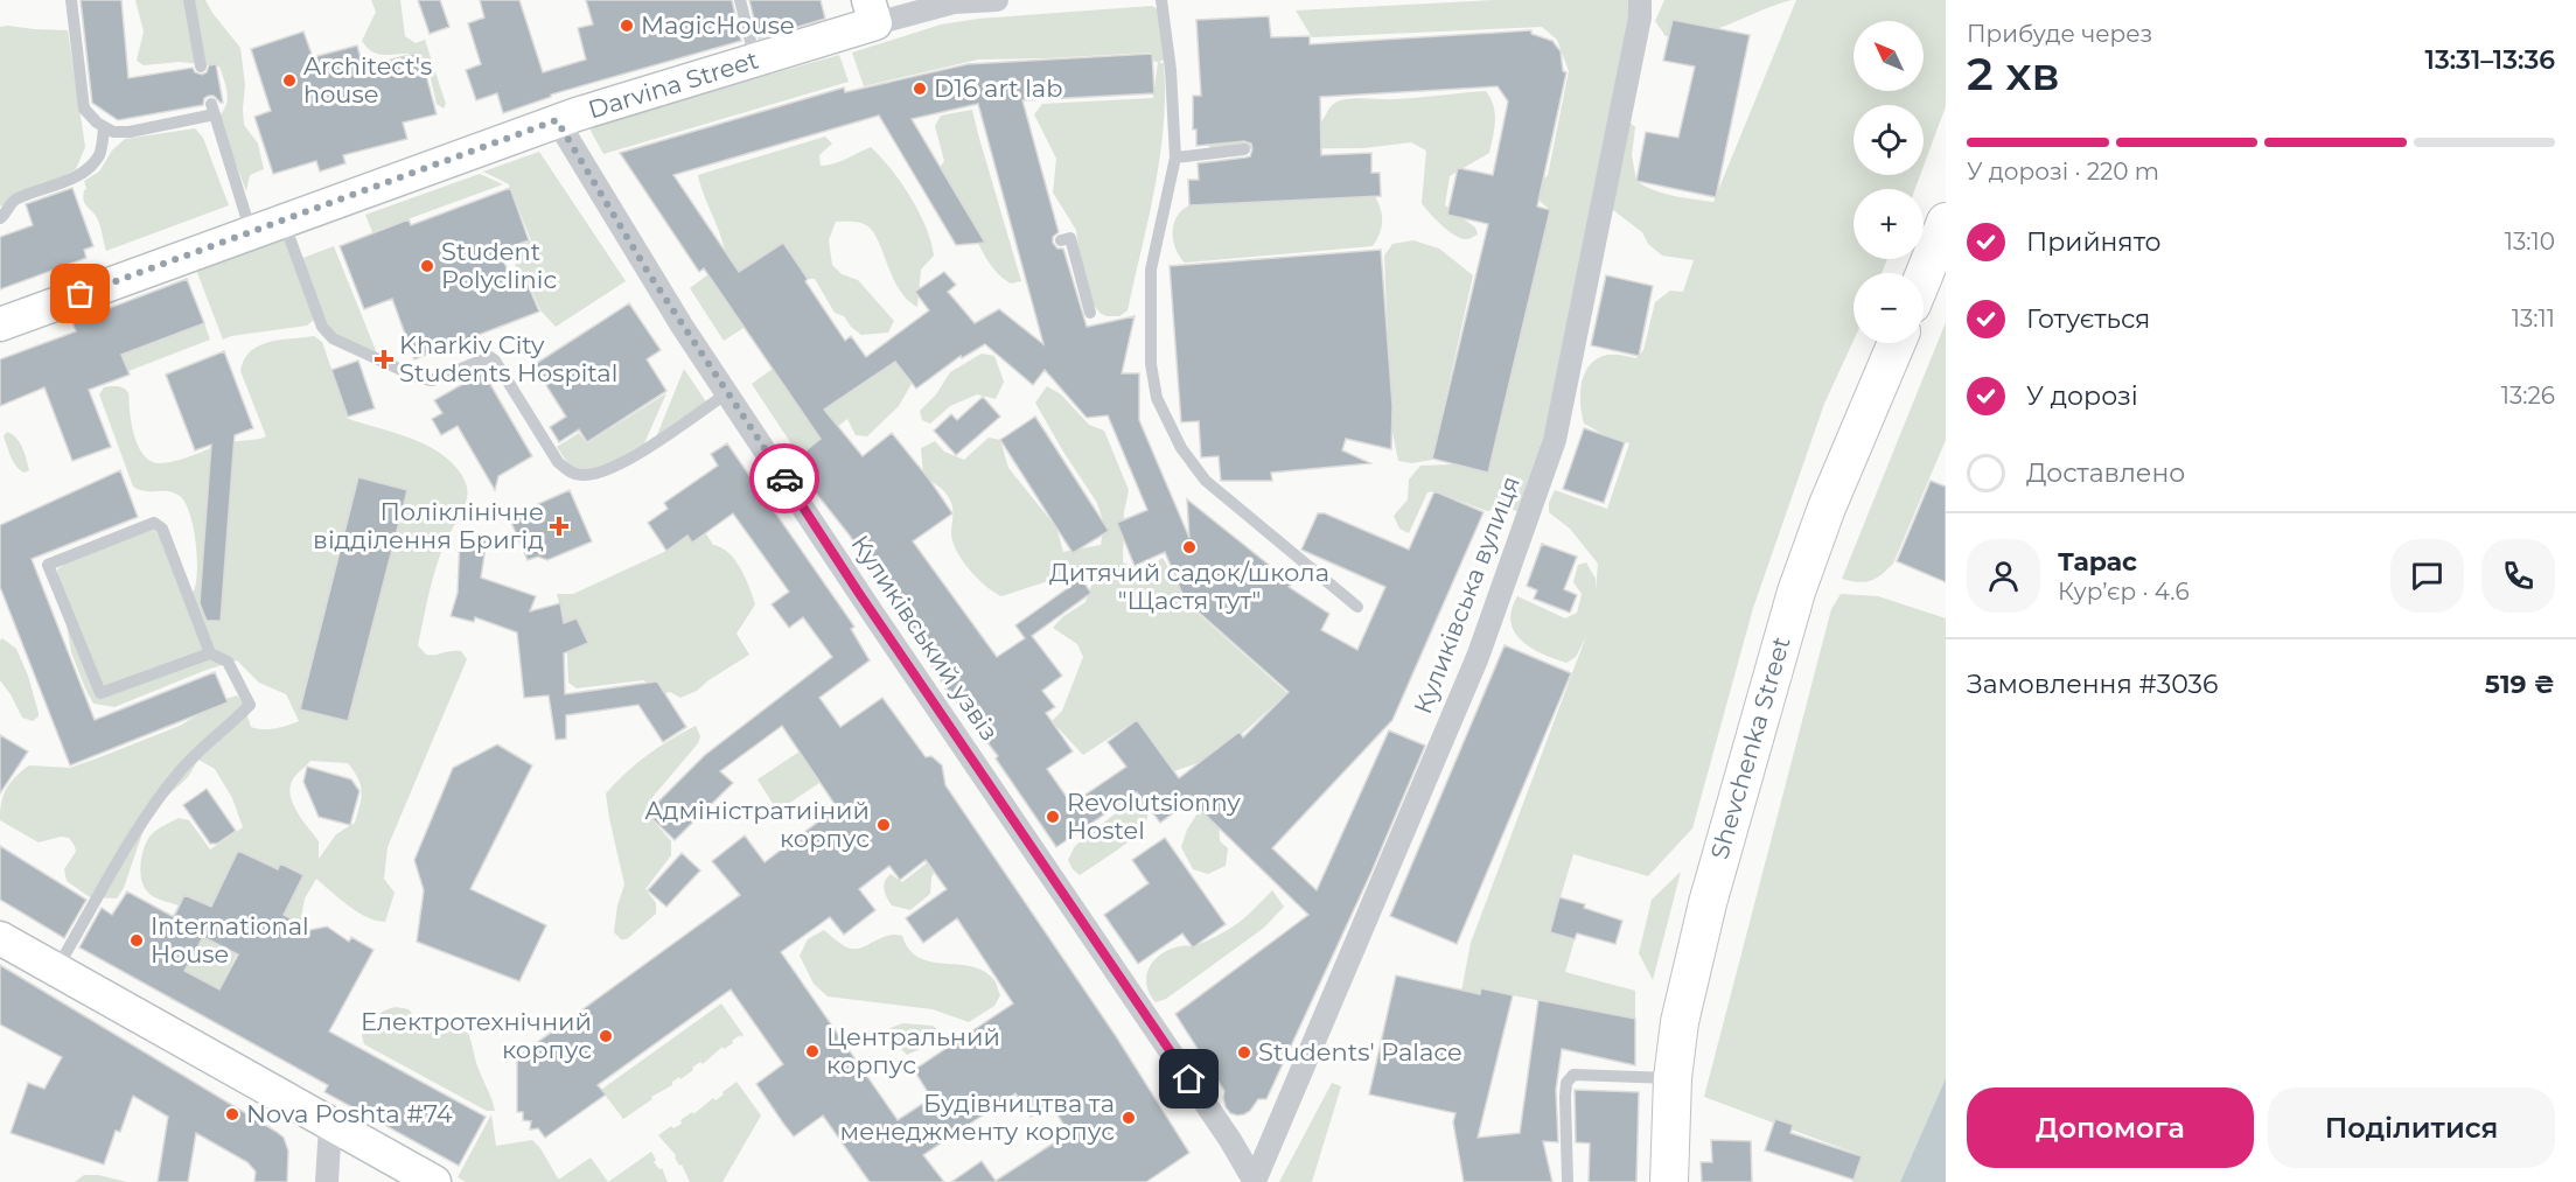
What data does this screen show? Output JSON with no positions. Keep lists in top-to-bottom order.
{
  "streets": {
    "main road": ["Shevchenka Street"],
    "street": ["Darvina Street", "Куликівська вулиця", "Куликівський узвіз"]
  },
  "crossings": [
    ["Darvina Street", "Куликівський узвіз"],
    ["Куликівська вулиця", "Куликівський узвіз"]
  ],
  "places": {
    "other": [
      "MagicHouse",
      "Architect's house",
      "D16 art lab",
      "Student Polyclinic",
      "Дитячий садок/школа \"Щастя тут\"",
      "Revolutsionny Hostel",
      "Адміністратиіний корпус",
      "International House",
      "Електротехнічний корпус",
      "Центральний корпус",
      "Students' Palace",
      "Nova Poshta #74",
      "Будівництва та менеджменту корпус"
    ],
    "health": ["Kharkiv City Students Hospital", "Поліклінічне відділення Бригід"]
  },
  "north": "top left",
  "page": {
    "heading": ["2 хв", "Прибуде через", "13:31–13:36"],
    "panel": [
      "Тарас",
      "Кур’єр · 4.6",
      "Замовлення #3036",
      "519 ₴"
    ],
    "map_buttons": ["+", "−"],
    "bar": "У дорозі · 220 m",
    "list": [
      ["Прийнято", "13:10"],
      ["Готується", "13:11"],
      ["У дорозі", "13:26"],
      "Доставлено"
    ],
    "buttons": ["Допомога", "Поділитися"]
  }
}
